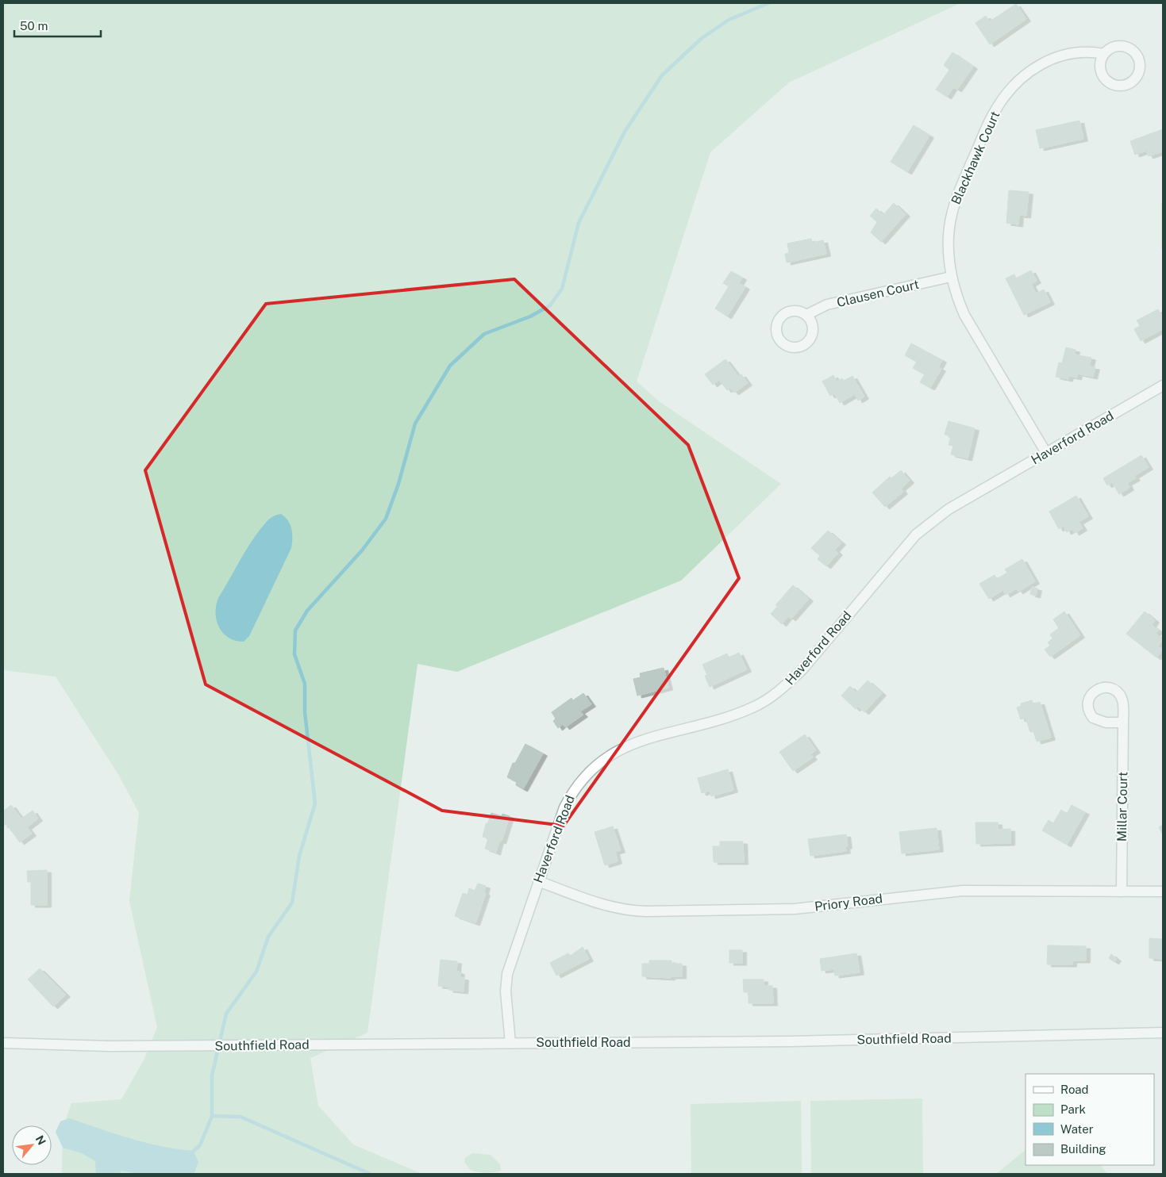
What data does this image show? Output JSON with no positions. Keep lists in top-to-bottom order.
{
  "streets": {
    "street": [
      "Blackhawk Court",
      "Clausen Court",
      "Haverford Road",
      "Millar Court",
      "Priory Road",
      "Southfield Road"
    ]
  },
  "crossings": [
    ["Blackhawk Court", "Clausen Court"],
    ["Blackhawk Court", "Haverford Road"],
    ["Haverford Road", "Priory Road"],
    ["Haverford Road", "Southfield Road"],
    ["Millar Court", "Priory Road"]
  ],
  "legend": [
    "Road",
    "Park",
    "Water",
    "Building"
  ],
  "scale_bar": "50 m",
  "north": "top right"
}
